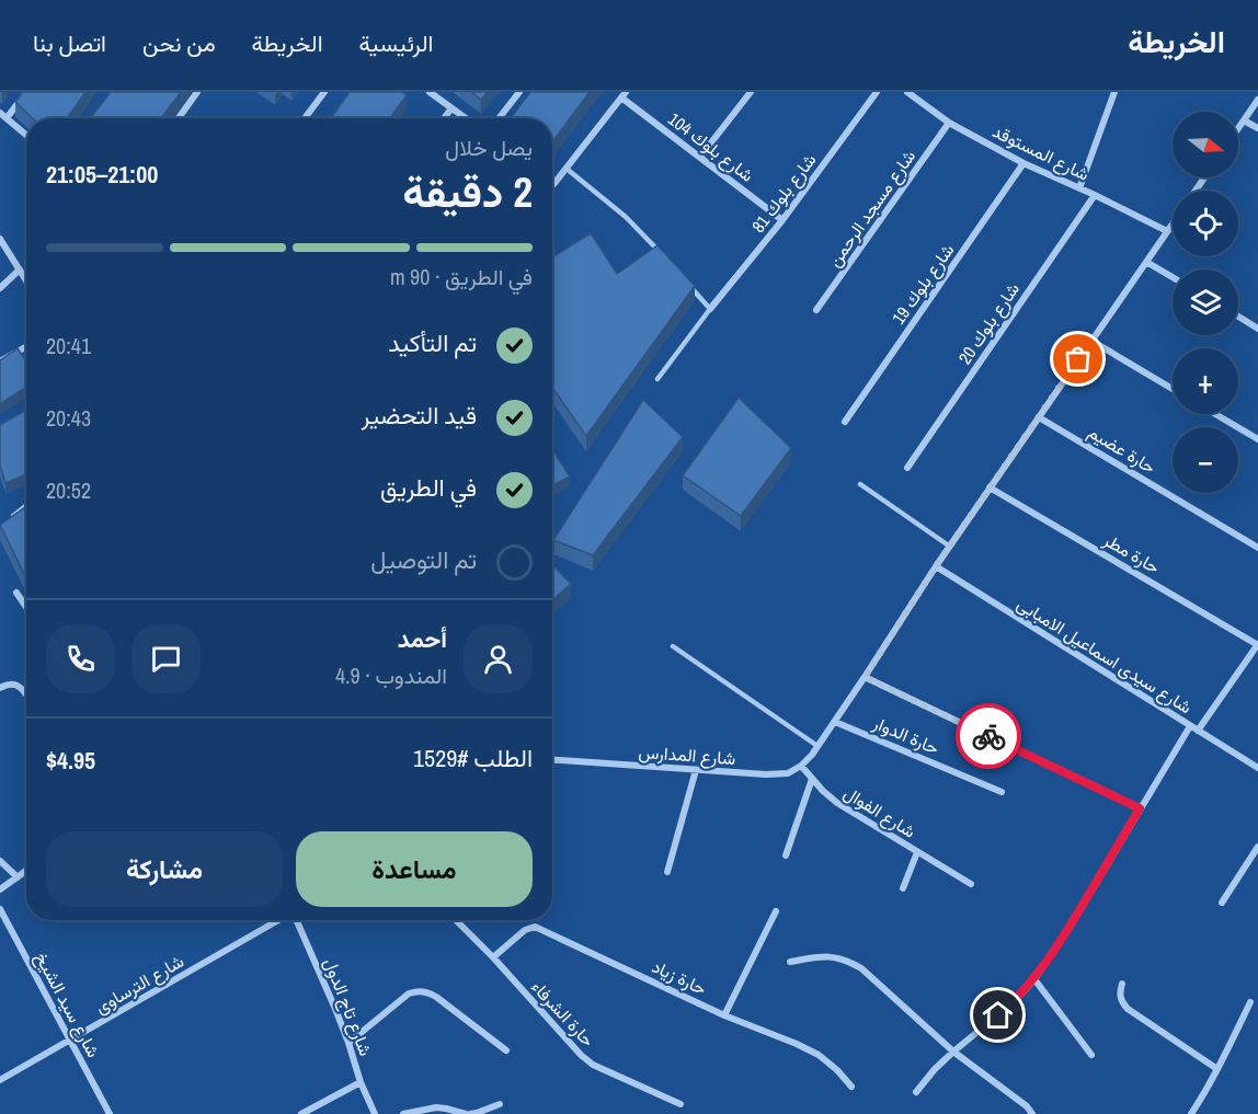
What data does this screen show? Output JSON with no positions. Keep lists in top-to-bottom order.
{
  "streets": {
    "street": [
      "شارع بلوك 104",
      "شارع المستوقد",
      "شارع بلوك 81",
      "شارع مسجد الرحمن",
      "شارع بلوك 19",
      "شارع بلوك 20",
      "حارة عضيم",
      "حارة مطر",
      "شارع سيدى اسماعيل الامبابى",
      "حارة الدوار",
      "شارع المدارس",
      "شارع الفوال",
      "حارة زياد",
      "شارع الترساوى",
      "شارع سيد الشيخ",
      "شارع تاج الدول",
      "حارة الشرفاء"
    ]
  },
  "crossings": [
    ["شارع بلوك 104", "شارع بلوك 81"],
    ["شارع المستوقد", "شارع مسجد الرحمن"],
    ["شارع المستوقد", "شارع بلوك 19"],
    ["شارع المستوقد", "شارع بلوك 20"],
    ["شارع المدارس", "شارع الفوال"],
    ["حارة زياد", "حارة الشرفاء"],
    ["شارع الترساوى", "شارع سيد الشيخ"]
  ],
  "north": "right",
  "page": {
    "header": "الخريطة",
    "nav": [
      "الرئيسية",
      "الخريطة",
      "من نحن",
      "اتصل بنا"
    ],
    "map_buttons": ["+", "−"],
    "heading": ["2 دقيقة", "يصل خلال", "21:00–21:05"],
    "panel": [
      "أحمد",
      "المندوب · 4.9",
      "الطلب #1529",
      "$4.95"
    ],
    "bar": "في الطريق · 90 m",
    "list": [
      ["تم التأكيد", "20:41"],
      ["قيد التحضير", "20:43"],
      ["في الطريق", "20:52"],
      "تم التوصيل"
    ],
    "buttons": ["مساعدة", "مشاركة"]
  }
}
